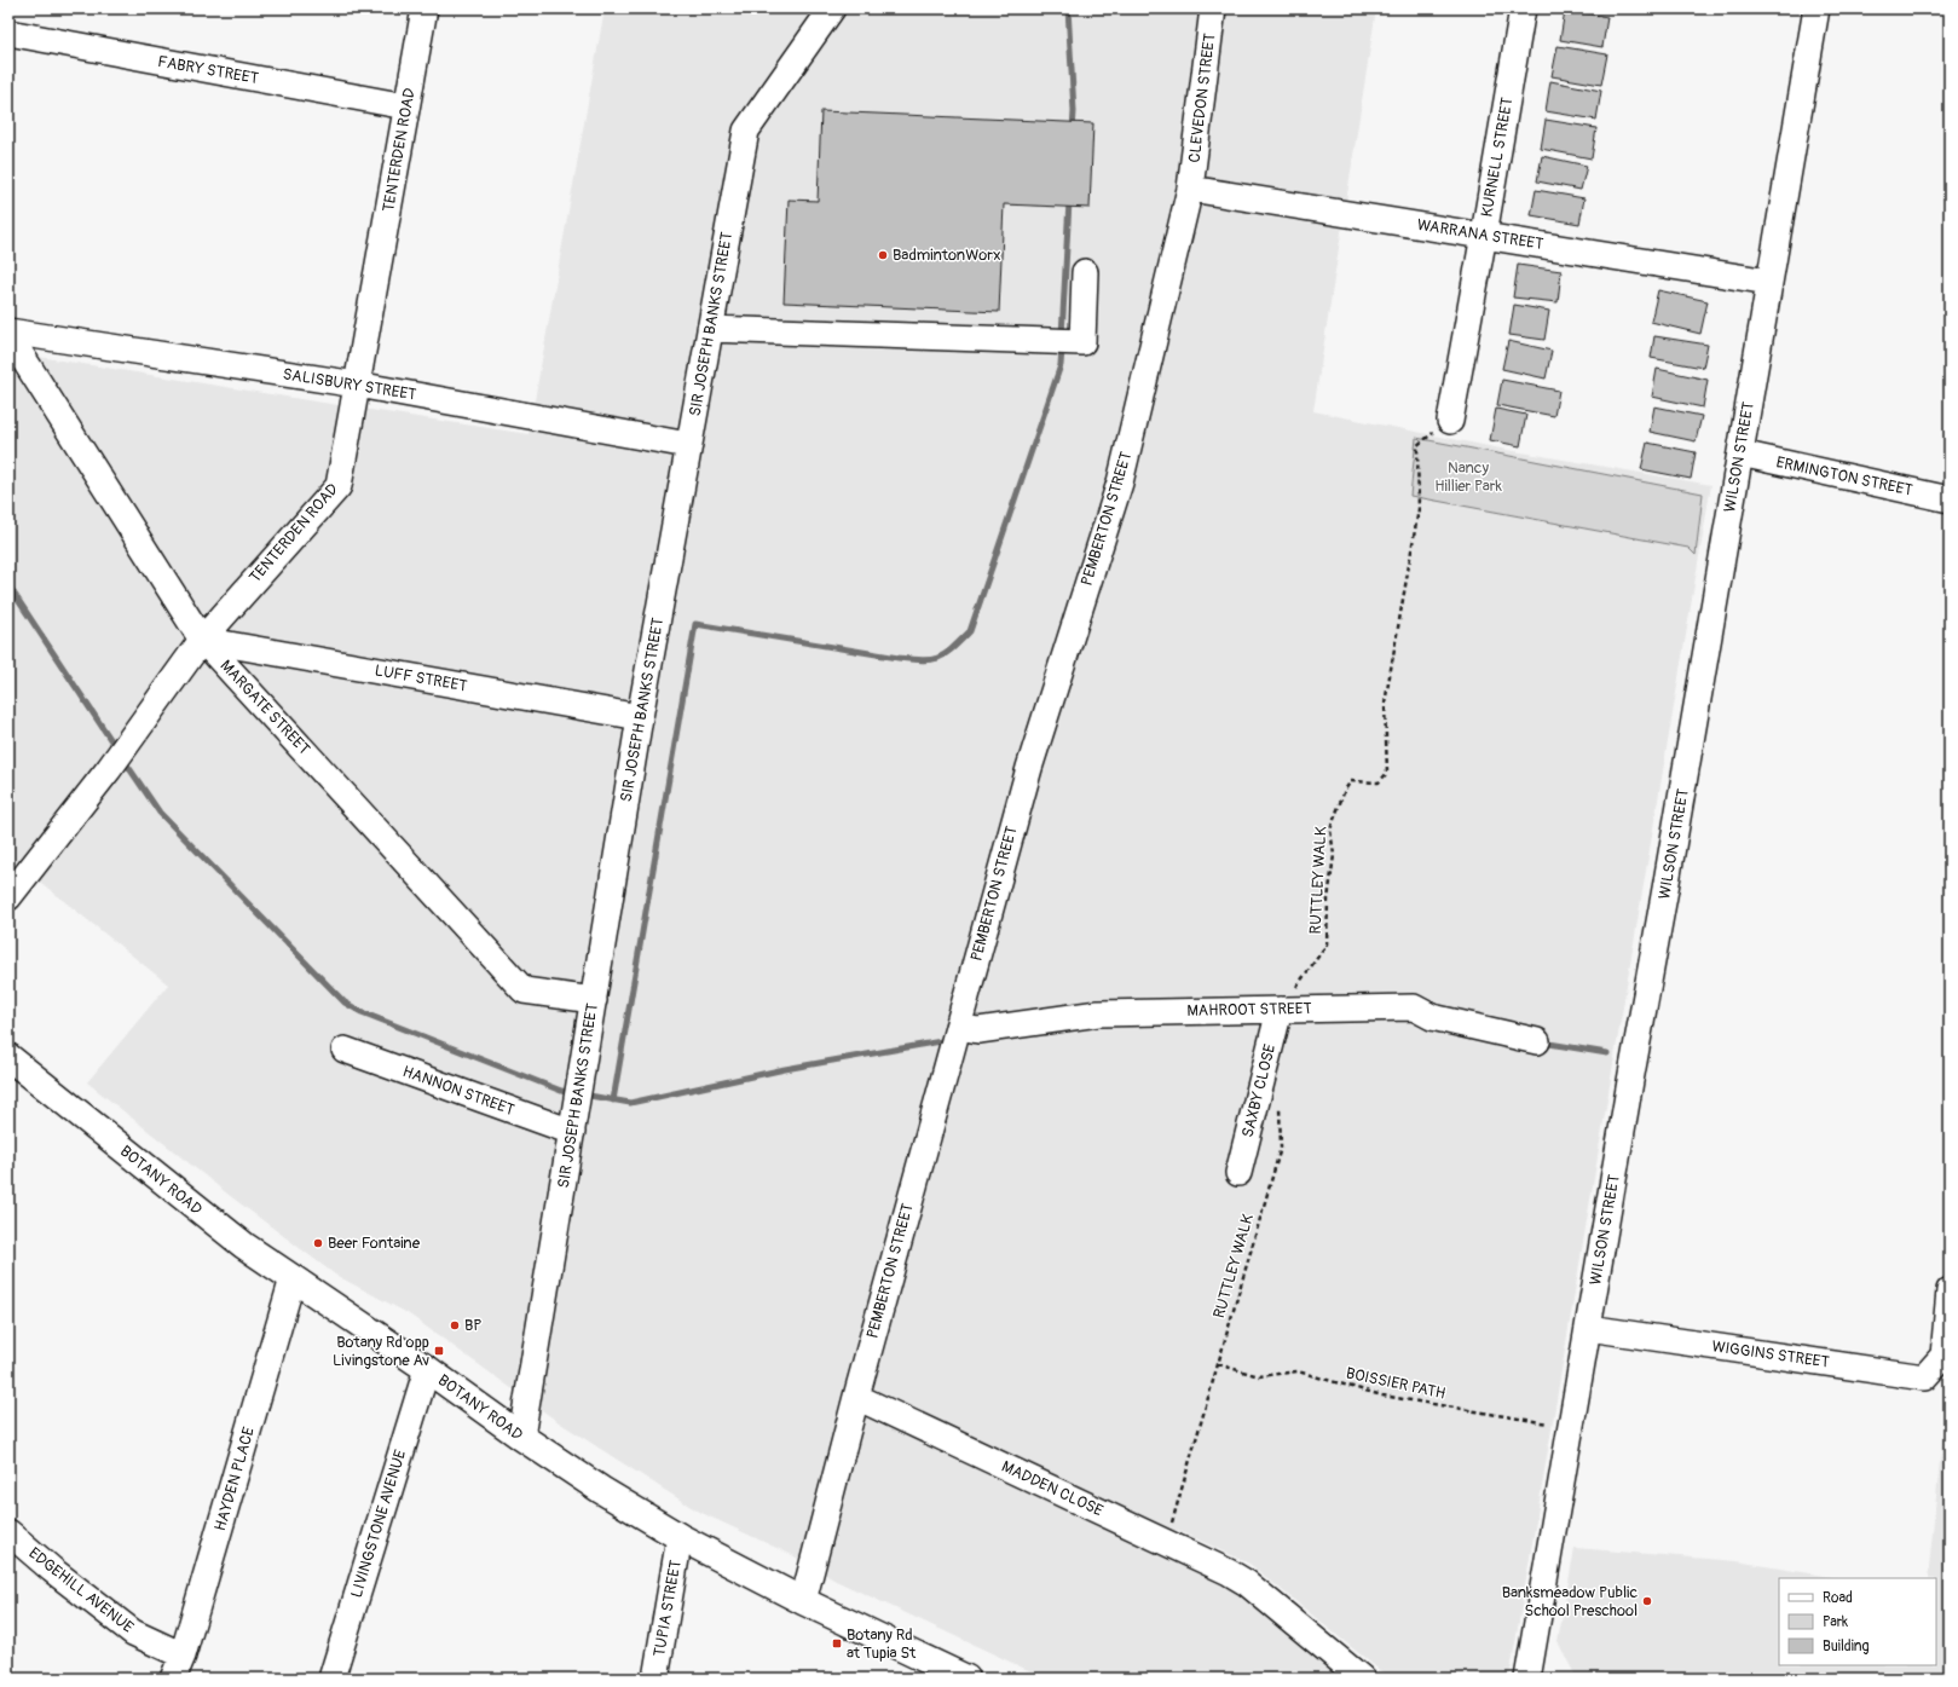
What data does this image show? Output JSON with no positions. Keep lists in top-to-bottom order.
{
  "streets": {
    "main road": ["BOTANY ROAD"],
    "street": [
      "FABRY STREET",
      "CLEVEDON STREET",
      "TENTERDEN ROAD",
      "KURNELL STREET",
      "WARRANA STREET",
      "SIR JOSEPH BANKS STREET",
      "SALISBURY STREET",
      "WILSON STREET",
      "ERMINGTON STREET",
      "PEMBERTON STREET",
      "LUFF STREET",
      "MARGATE STREET",
      "MAHROOT STREET",
      "HANNON STREET",
      "SAXBY CLOSE",
      "WIGGINS STREET",
      "HAYDEN PLACE",
      "MADDEN CLOSE",
      "LIVINGSTONE AVENUE",
      "EDGEHILL AVENUE",
      "TUPIA STREET"
    ],
    "path": ["RUTTLEY WALK", "BOISSIER PATH"]
  },
  "crossings": [
    ["FABRY STREET", "TENTERDEN ROAD"],
    ["CLEVEDON STREET", "WARRANA STREET"],
    ["CLEVEDON STREET", "PEMBERTON STREET"],
    ["TENTERDEN ROAD", "SALISBURY STREET"],
    ["TENTERDEN ROAD", "LUFF STREET"],
    ["TENTERDEN ROAD", "MARGATE STREET"],
    ["KURNELL STREET", "WARRANA STREET"],
    ["KURNELL STREET", "RUTTLEY WALK"],
    ["WARRANA STREET", "WILSON STREET"],
    ["WARRANA STREET", "PEMBERTON STREET"],
    ["SIR JOSEPH BANKS STREET", "SALISBURY STREET"],
    ["SIR JOSEPH BANKS STREET", "LUFF STREET"],
    ["SIR JOSEPH BANKS STREET", "MARGATE STREET"],
    ["SIR JOSEPH BANKS STREET", "HANNON STREET"],
    ["SIR JOSEPH BANKS STREET", "BOTANY ROAD"],
    ["SALISBURY STREET", "MARGATE STREET"],
    ["WILSON STREET", "ERMINGTON STREET"],
    ["WILSON STREET", "WIGGINS STREET"],
    ["WILSON STREET", "BOISSIER PATH"],
    ["PEMBERTON STREET", "MAHROOT STREET"],
    ["PEMBERTON STREET", "BOTANY ROAD"],
    ["PEMBERTON STREET", "MADDEN CLOSE"],
    ["LUFF STREET", "MARGATE STREET"],
    ["RUTTLEY WALK", "MAHROOT STREET"],
    ["RUTTLEY WALK", "SAXBY CLOSE"],
    ["RUTTLEY WALK", "BOISSIER PATH"],
    ["RUTTLEY WALK", "MADDEN CLOSE"],
    ["MAHROOT STREET", "SAXBY CLOSE"],
    ["BOTANY ROAD", "HAYDEN PLACE"],
    ["BOTANY ROAD", "LIVINGSTONE AVENUE"],
    ["BOTANY ROAD", "TUPIA STREET"],
    ["HAYDEN PLACE", "EDGEHILL AVENUE"]
  ],
  "parks": ["Nancy Hillier Park"],
  "places": {
    "other": [
      "BadmintonWorx",
      "Beer Fontaine",
      "BP",
      "Banksmeadow Public School Preschool"
    ],
    "transit": ["Botany Rd opp Livingstone Av", "Botany Rd at Tupia St"]
  },
  "legend": ["Road", "Park", "Building"]
}
